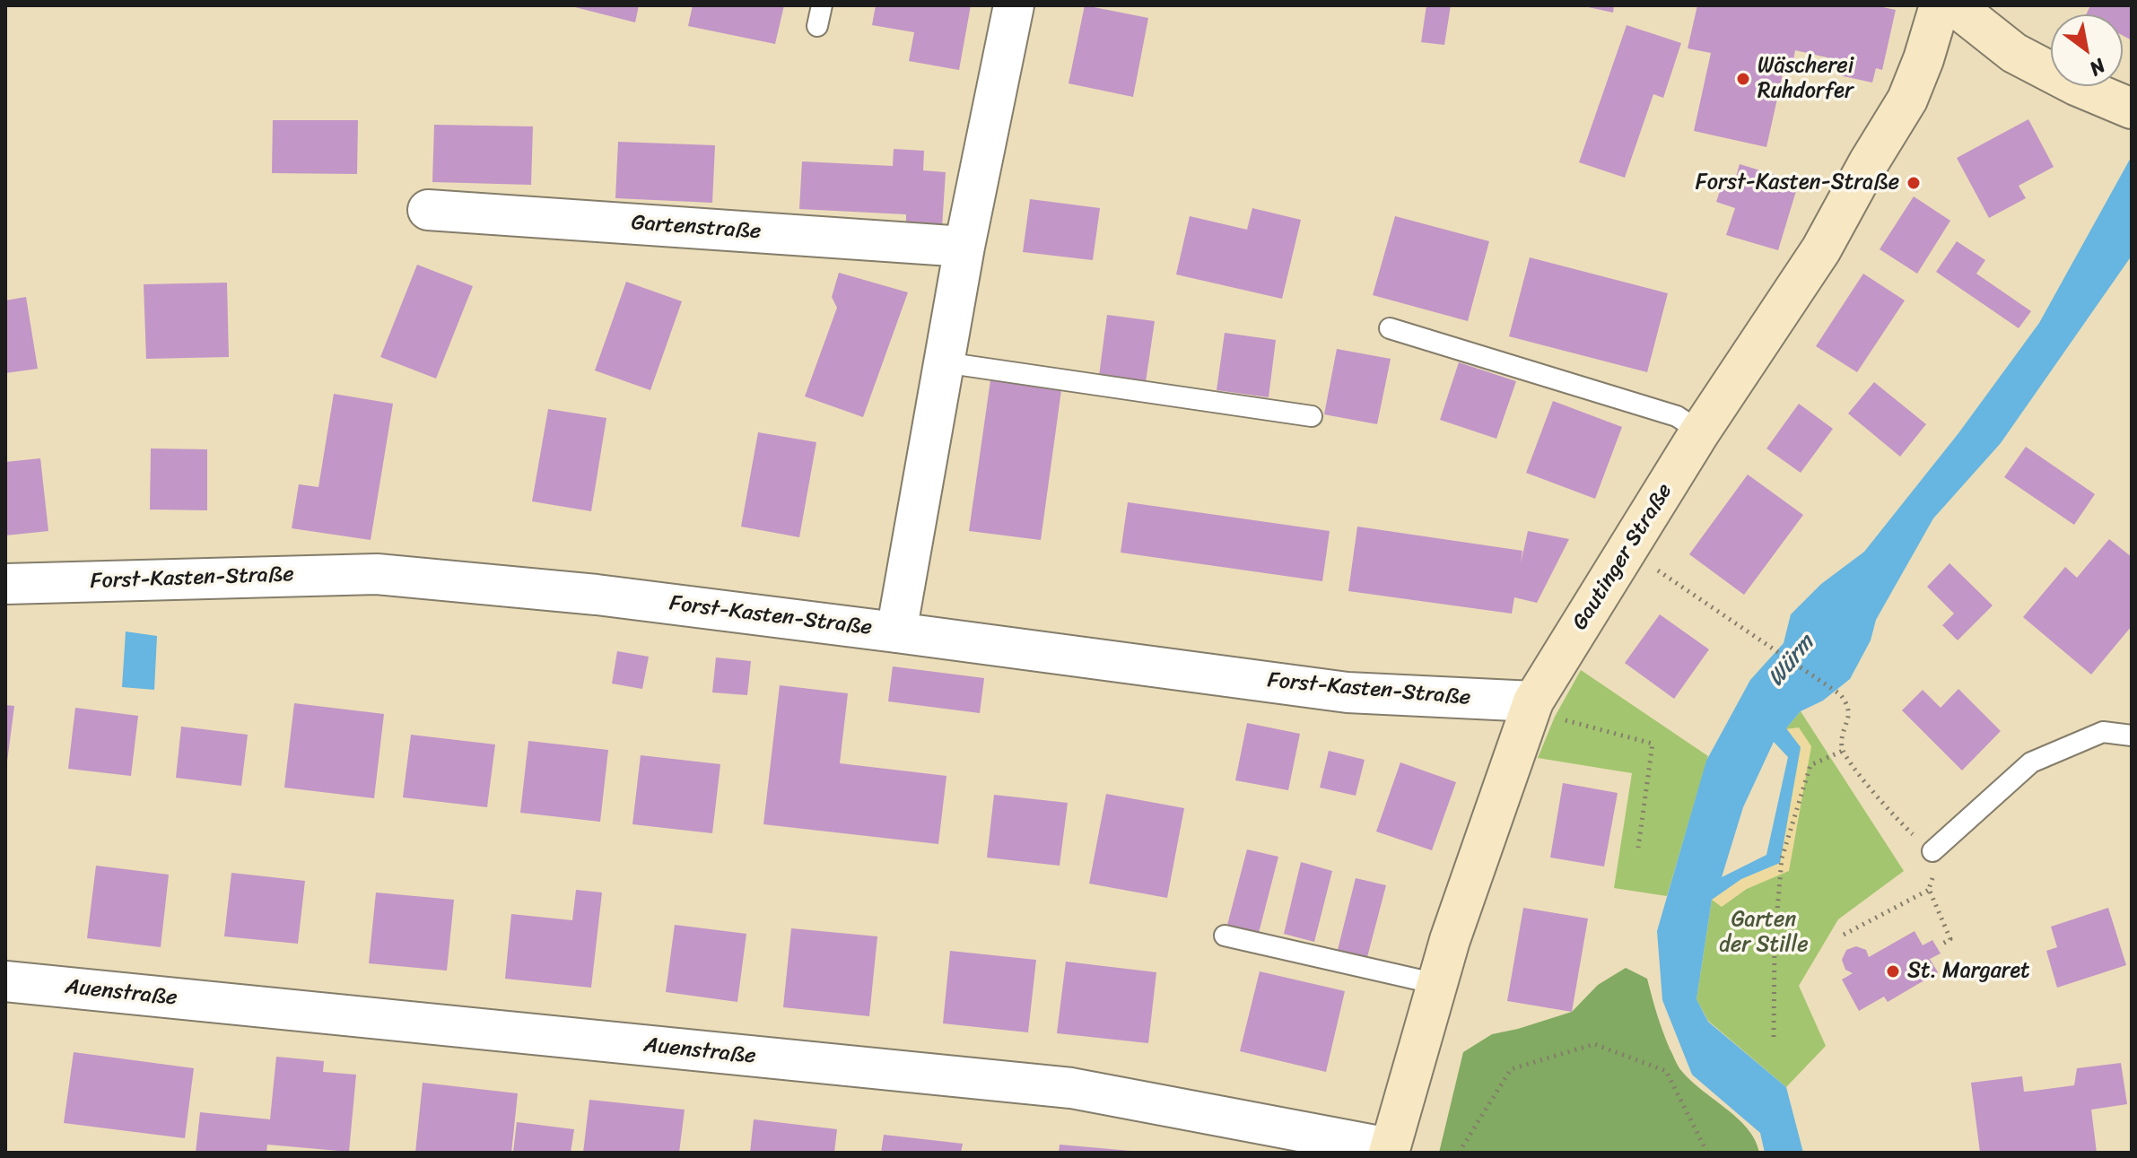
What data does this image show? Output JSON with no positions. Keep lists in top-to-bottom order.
{
  "streets": {
    "main road": ["Gautinger Straße"],
    "street": ["Gartenstraße", "Forst-Kasten-Straße", "Auenstraße"]
  },
  "crossings": [
    ["Gautinger Straße", "Forst-Kasten-Straße"],
    ["Gautinger Straße", "Auenstraße"]
  ],
  "water": ["Würm"],
  "parks": ["Garten der Stille"],
  "places": ["Wäscherei Ruhdorfer", "Forst-Kasten-Straße", "St. Margaret"],
  "north": "bottom right"
}
